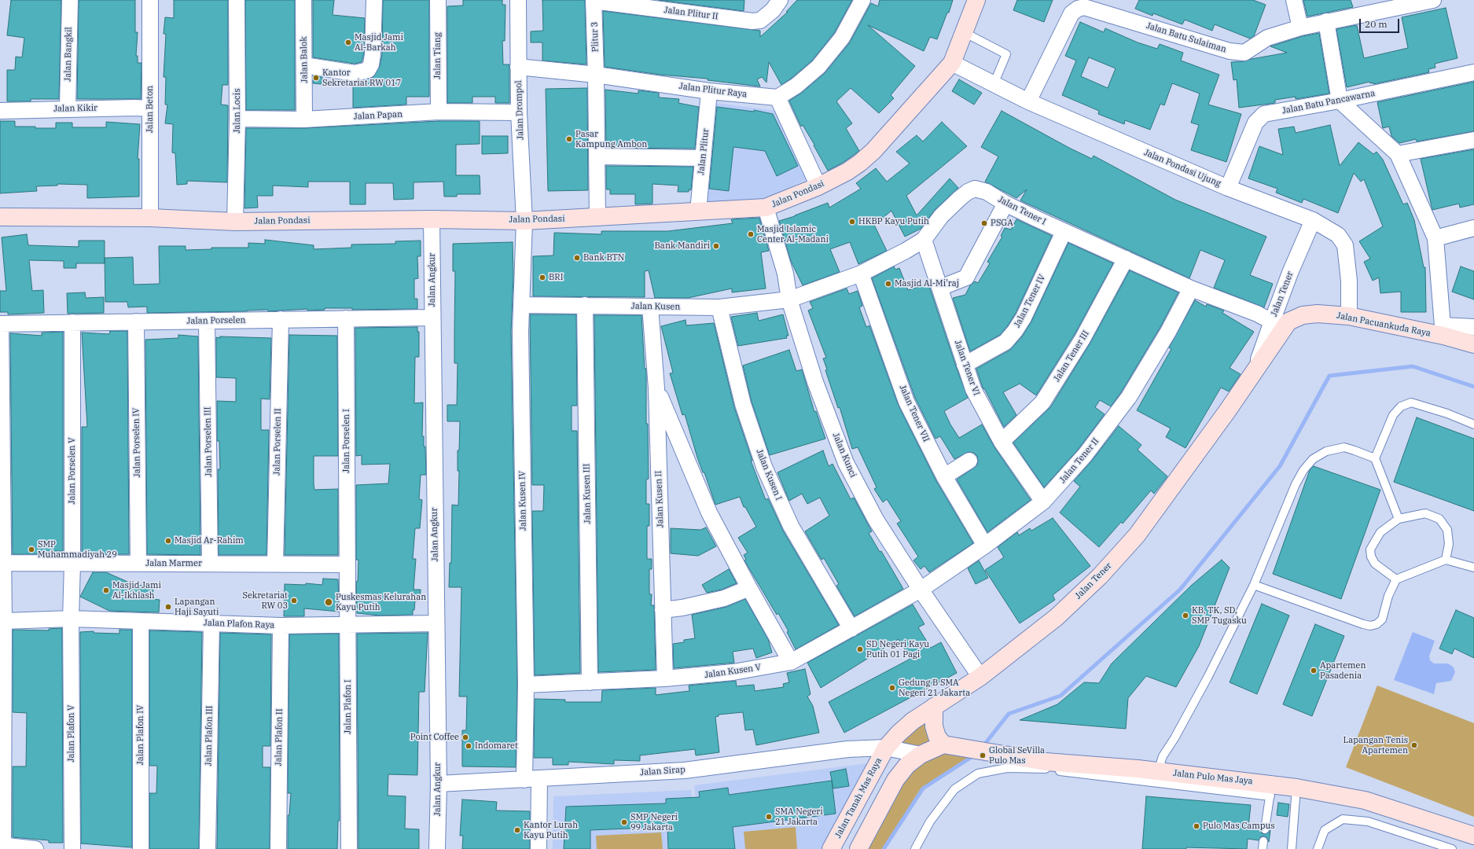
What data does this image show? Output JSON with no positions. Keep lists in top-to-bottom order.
{
  "streets": {
    "street": [
      "Jalan Plitur II",
      "Plitur 3",
      "Jalan Batu Sulaiman",
      "Jalan Bangkil",
      "Jalan Tiang",
      "Jalan Balok",
      "Jalan Plitur Raya",
      "Jalan Batu Pancawarna",
      "Jalan Kikir",
      "Jalan Beton",
      "Jalan Drompol",
      "Jalan Locis",
      "Jalan Papan",
      "Jalan Plitur",
      "Jalan Pondasi Ujung",
      "Jalan Pondasi",
      "Jalan Tener I",
      "Jalan Angkur",
      "Jalan Tener",
      "Jalan Tener IV",
      "Jalan Kusen",
      "Jalan Porselen",
      "Jalan Pacuankuda Raya",
      "Jalan Tener III",
      "Jalan Tener VI",
      "Jalan Tener VII",
      "Jalan Porselen I",
      "Jalan Porselen III",
      "Jalan Porselen II",
      "Jalan Porselen IV",
      "Jalan Kunci",
      "Jalan Tener II",
      "Jalan Porselen V",
      "Jalan Kusen I",
      "Jalan Kusen III",
      "Jalan Kusen II",
      "Jalan Kusen IV",
      "Jalan Marmer",
      "Jalan Plafon Raya",
      "Jalan Kusen V",
      "Jalan Plafon I",
      "Jalan Plafon V",
      "Jalan Plafon IV",
      "Jalan Plafon III",
      "Jalan Plafon II",
      "Jalan Sirap",
      "Jalan Pulo Mas Jaya",
      "Jalan Tanah Mas Raya"
    ]
  },
  "crossings": [
    ["Jalan Plitur II", "Plitur 3"],
    ["Plitur 3", "Jalan Plitur Raya"],
    ["Plitur 3", "Jalan Pondasi"],
    ["Jalan Batu Sulaiman", "Jalan Pondasi Ujung"],
    ["Jalan Bangkil", "Jalan Kikir"],
    ["Jalan Tiang", "Jalan Papan"],
    ["Jalan Balok", "Jalan Papan"],
    ["Jalan Plitur Raya", "Jalan Drompol"],
    ["Jalan Plitur Raya", "Jalan Plitur"],
    ["Jalan Batu Pancawarna", "Jalan Pondasi Ujung"],
    ["Jalan Kikir", "Jalan Beton"],
    ["Jalan Beton", "Jalan Pondasi"],
    ["Jalan Drompol", "Jalan Papan"],
    ["Jalan Drompol", "Jalan Pondasi"],
    ["Jalan Drompol", "Jalan Kusen IV"],
    ["Jalan Locis", "Jalan Papan"],
    ["Jalan Locis", "Jalan Pondasi"],
    ["Jalan Plitur", "Jalan Pondasi"],
    ["Jalan Pondasi Ujung", "Jalan Pondasi"],
    ["Jalan Pondasi Ujung", "Jalan Tener"],
    ["Jalan Pondasi Ujung", "Jalan Pacuankuda Raya"],
    ["Jalan Pondasi", "Jalan Angkur"],
    ["Jalan Pondasi", "Jalan Kunci"],
    ["Jalan Pondasi", "Jalan Kusen IV"],
    ["Jalan Tener I", "Jalan Tener"],
    ["Jalan Tener I", "Jalan Tener IV"],
    ["Jalan Tener I", "Jalan Kusen"],
    ["Jalan Tener I", "Jalan Pacuankuda Raya"],
    ["Jalan Tener I", "Jalan Tener III"],
    ["Jalan Tener I", "Jalan Tener VI"],
    ["Jalan Tener I", "Jalan Tener VII"],
    ["Jalan Tener I", "Jalan Kunci"],
    ["Jalan Tener I", "Jalan Tener II"],
    ["Jalan Angkur", "Jalan Porselen"],
    ["Jalan Angkur", "Jalan Plafon Raya"],
    ["Jalan Angkur", "Jalan Sirap"],
    ["Jalan Tener", "Jalan Pacuankuda Raya"],
    ["Jalan Tener", "Jalan Kunci"],
    ["Jalan Tener", "Jalan Sirap"],
    ["Jalan Tener", "Jalan Tanah Mas Raya"],
    ["Jalan Tener IV", "Jalan Tener VI"],
    ["Jalan Kusen", "Jalan Kunci"],
    ["Jalan Kusen", "Jalan Kusen I"],
    ["Jalan Kusen", "Jalan Kusen III"],
    ["Jalan Kusen", "Jalan Kusen II"],
    ["Jalan Kusen", "Jalan Kusen IV"],
    ["Jalan Porselen", "Jalan Porselen I"],
    ["Jalan Porselen", "Jalan Porselen III"],
    ["Jalan Porselen", "Jalan Porselen II"],
    ["Jalan Porselen", "Jalan Porselen IV"],
    ["Jalan Porselen", "Jalan Porselen V"],
    ["Jalan Tener III", "Jalan Tener VI"],
    ["Jalan Tener VI", "Jalan Tener II"],
    ["Jalan Tener VII", "Jalan Tener II"],
    ["Jalan Porselen I", "Jalan Marmer"],
    ["Jalan Porselen I", "Jalan Plafon I"],
    ["Jalan Porselen III", "Jalan Marmer"],
    ["Jalan Porselen II", "Jalan Marmer"],
    ["Jalan Porselen IV", "Jalan Marmer"],
    ["Jalan Kunci", "Jalan Tener II"],
    ["Jalan Kunci", "Jalan Kusen V"],
    ["Jalan Tener II", "Jalan Kusen V"],
    ["Jalan Porselen V", "Jalan Marmer"],
    ["Jalan Porselen V", "Jalan Plafon Raya"],
    ["Jalan Porselen V", "Jalan Plafon V"],
    ["Jalan Kusen I", "Jalan Kusen V"],
    ["Jalan Kusen III", "Jalan Kusen V"],
    ["Jalan Kusen II", "Jalan Kusen V"],
    ["Jalan Kusen IV", "Jalan Kusen V"],
    ["Jalan Kusen IV", "Jalan Sirap"],
    ["Jalan Marmer", "Jalan Plafon I"],
    ["Jalan Plafon Raya", "Jalan Plafon I"],
    ["Jalan Plafon Raya", "Jalan Plafon V"],
    ["Jalan Plafon Raya", "Jalan Plafon IV"],
    ["Jalan Plafon Raya", "Jalan Plafon III"],
    ["Jalan Plafon Raya", "Jalan Plafon II"],
    ["Jalan Sirap", "Jalan Tanah Mas Raya"]
  ],
  "places": [
    "Masjid Jami Al-Barkah",
    "Kantor Sekretariat RW 017",
    "Pasar Kampung Ambon",
    "HKBP Kayu Putih",
    "PSGA",
    "Masjid Islamic Center Al-Madani",
    "Bank Mandiri",
    "Bank BTN",
    "BRI",
    "Masjid Al-Mi'raj",
    "Masjid Ar-Rahim",
    "SMP Muhammadiyah 29",
    "Masjid Jami Al-Ikhlash",
    "Sekretariat RW 03",
    "Puskesmas Kelurahan Kayu Putih",
    "Lapangan Haji Sayuti",
    "KB, TK, SD, SMP Tugasku",
    "SD Negeri Kayu Putih 01 Pagi",
    "Apartemen Pasadenia",
    "Gedung B SMA Negeri 21 Jakarta",
    "Point Coffee",
    "Lapangan Tenis Apartemen",
    "Indomaret",
    "Global SeVilla Pulo Mas",
    "SMA Negeri 21 Jakarta",
    "SMP Negeri 99 Jakarta",
    "Pulo Mas Campus",
    "Kantor Lurah Kayu Putih"
  ],
  "scale_bar": "20 m"
}
